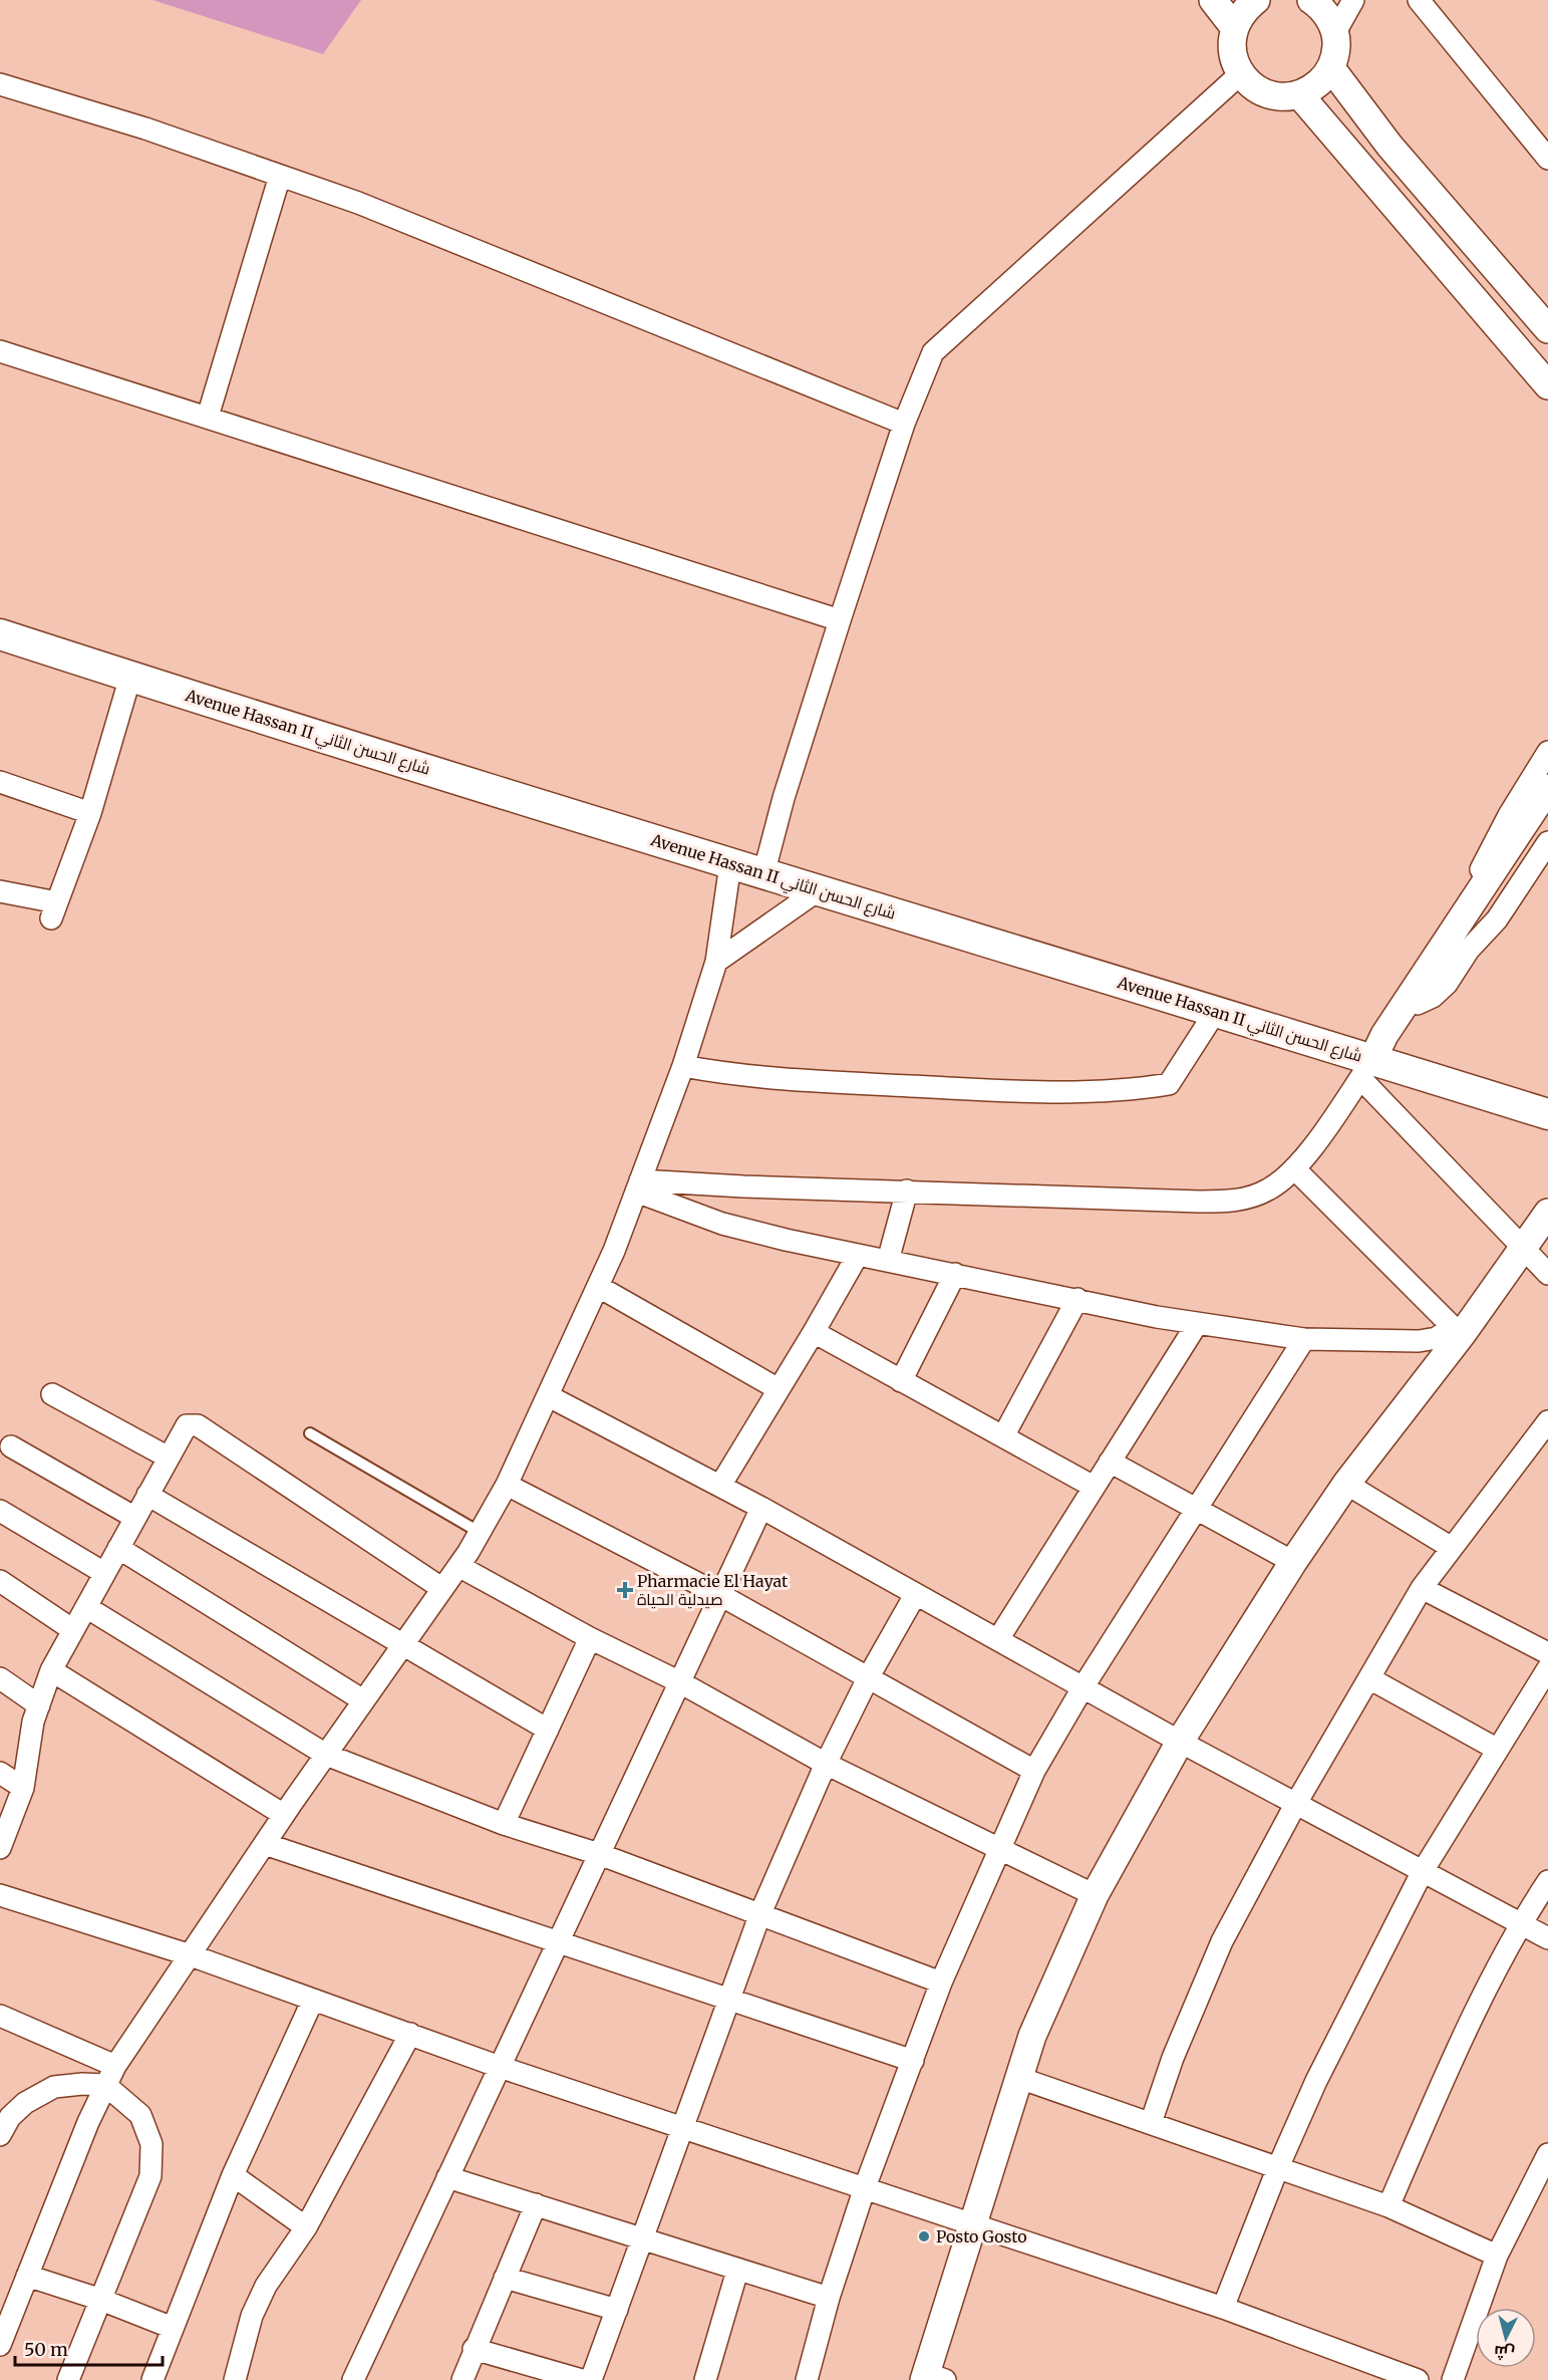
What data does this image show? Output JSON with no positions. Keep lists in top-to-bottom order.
{
  "streets": {
    "main road": ["Avenue Hassan II شارع الحسن الثاني"]
  },
  "places": {
    "health": ["Pharmacie El Hayat صيدلية الحياة"],
    "other": ["Posto Gosto"]
  },
  "scale_bar": "50 m",
  "north": "bottom"
}
